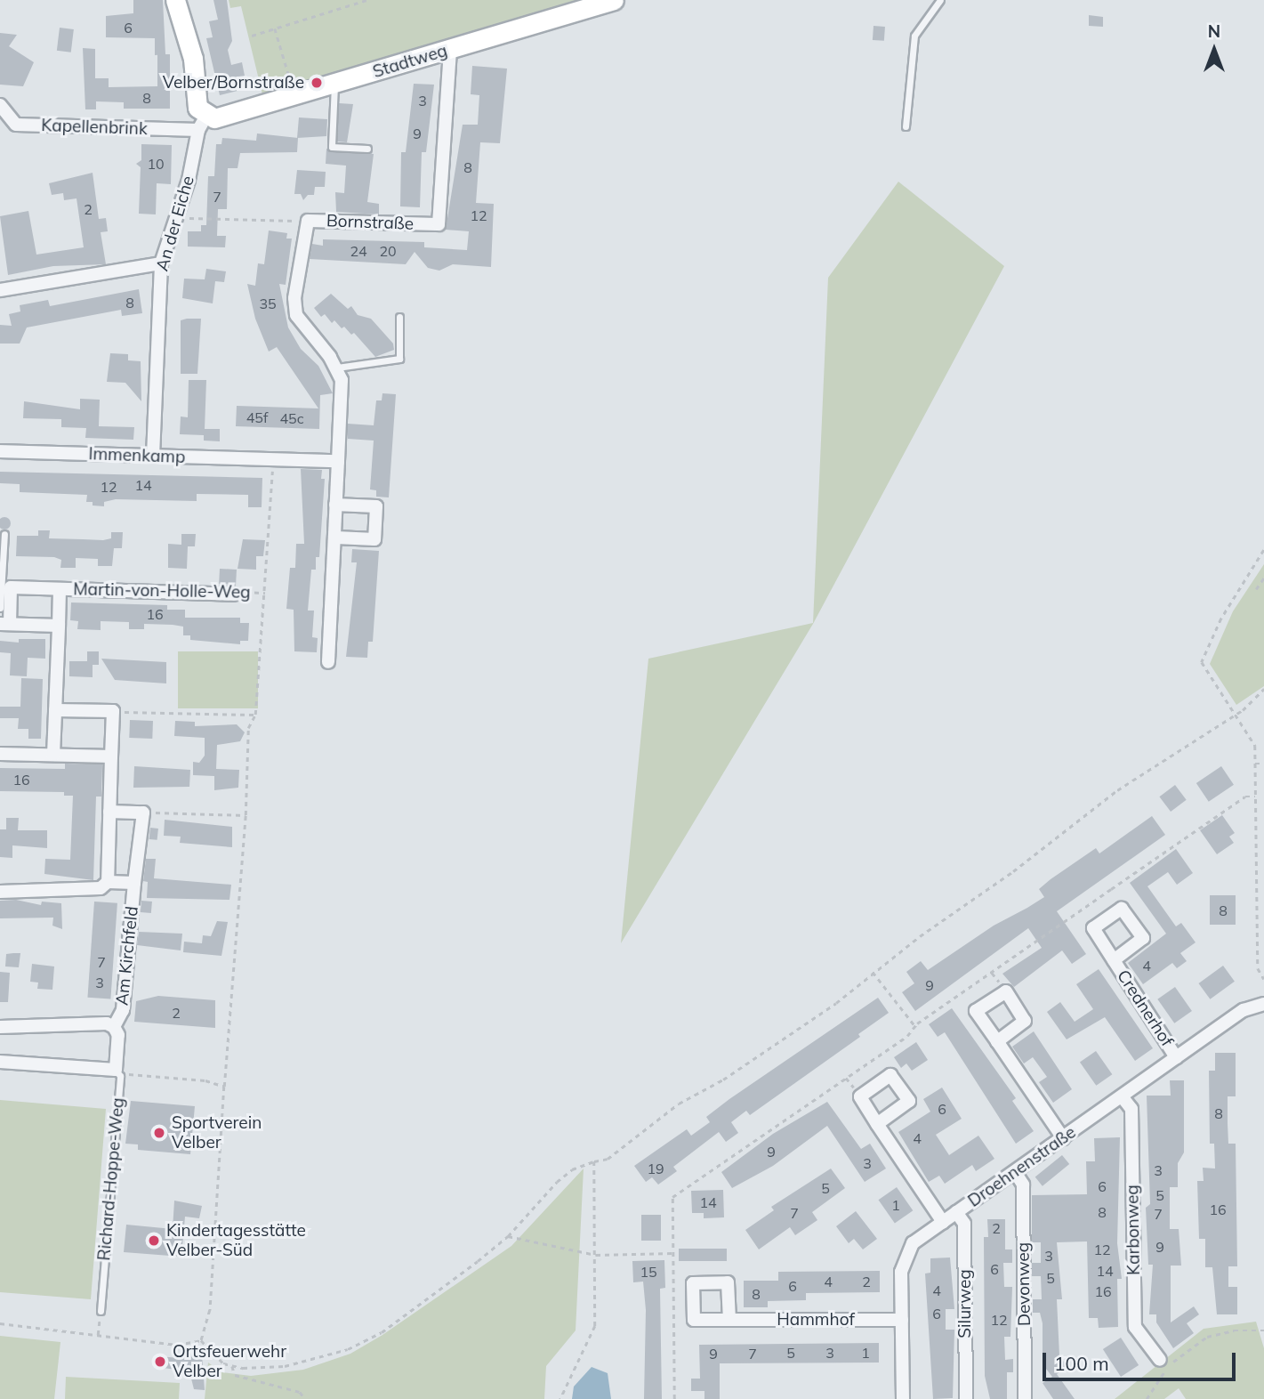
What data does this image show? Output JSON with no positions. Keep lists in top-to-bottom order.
{
  "streets": {
    "street": [
      "Stadtweg",
      "Kapellenbrink",
      "Bornstraße",
      "An der Eiche",
      "Immenkamp",
      "Martin-von-Holle-Weg",
      "Am Kirchfeld",
      "Crednerhof",
      "Droehnenstraße",
      "Richard-Hoppe-Weg",
      "Karbonweg",
      "Devonweg",
      "Silurweg",
      "Hammhof"
    ]
  },
  "crossings": [
    ["Stadtweg", "Kapellenbrink"],
    ["Stadtweg", "Bornstraße"],
    ["Stadtweg", "An der Eiche"],
    ["Kapellenbrink", "An der Eiche"],
    ["An der Eiche", "Immenkamp"],
    ["Am Kirchfeld", "Richard-Hoppe-Weg"],
    ["Crednerhof", "Droehnenstraße"],
    ["Droehnenstraße", "Karbonweg"],
    ["Droehnenstraße", "Devonweg"],
    ["Droehnenstraße", "Silurweg"],
    ["Droehnenstraße", "Hammhof"]
  ],
  "places": [
    "Velber/Bornstraße",
    "Sportverein Velber",
    "Kindertagesstätte Velber-Süd",
    "Ortsfeuerwehr Velber"
  ],
  "house_numbers": [
    "6",
    "8",
    "3",
    "9",
    "10",
    "8",
    "7",
    "2",
    "12",
    "24",
    "20",
    "8",
    "35",
    "45f",
    "45c",
    "14",
    "12",
    "16",
    "16",
    "8",
    "7",
    "4",
    "3",
    "9",
    "2",
    "6",
    "8",
    "4",
    "9",
    "3",
    "19",
    "3",
    "6",
    "5",
    "5",
    "14",
    "1",
    "16",
    "8",
    "7",
    "7",
    "2",
    "9",
    "12",
    "3",
    "6",
    "14",
    "15",
    "5",
    "4",
    "2",
    "6",
    "4",
    "16",
    "8",
    "6",
    "12",
    "5",
    "3",
    "1",
    "9",
    "7"
  ],
  "scale_bar": "100 m",
  "north": "top"
}
